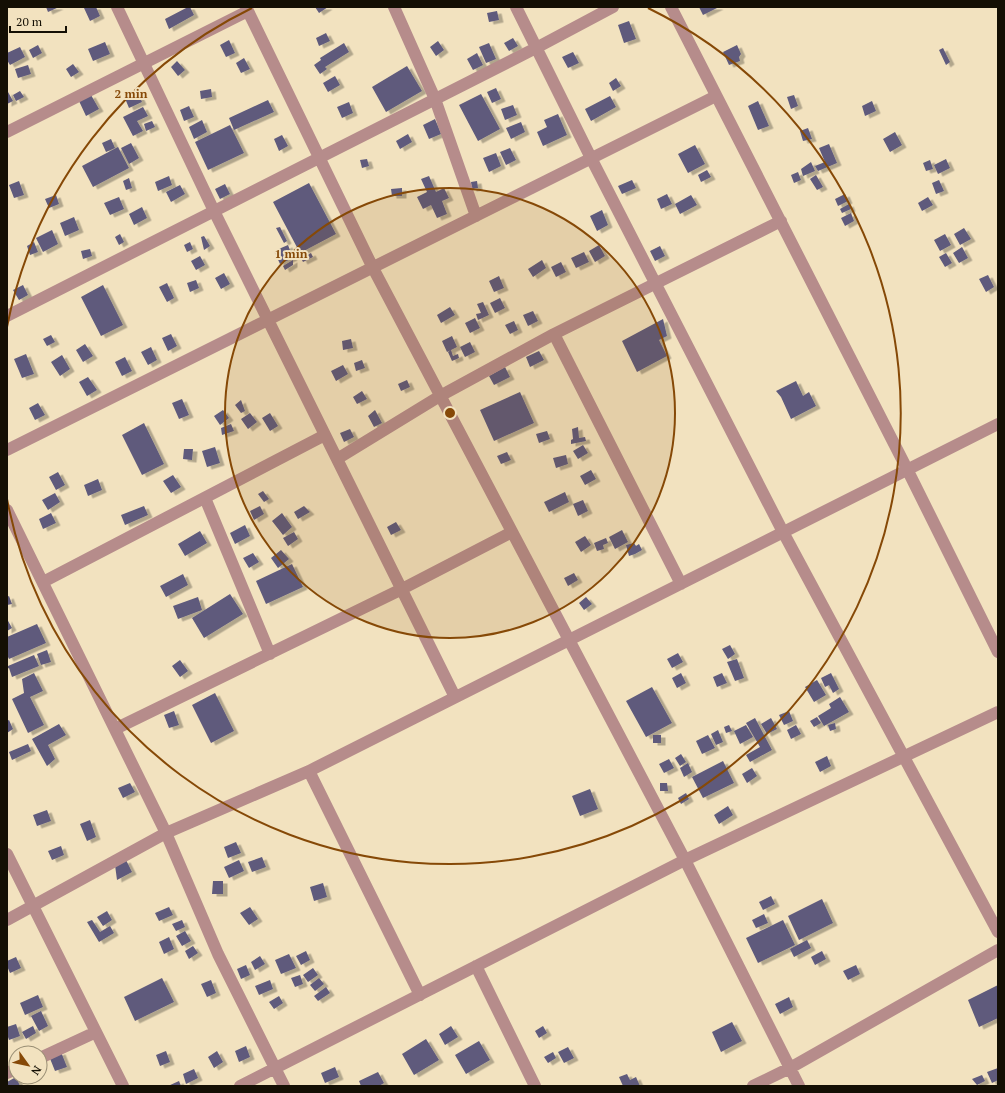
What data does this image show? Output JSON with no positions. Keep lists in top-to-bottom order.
{
  "scale_bar": "20 m",
  "north": "bottom right",
  "rings": ["2 min", "1 min"]
}
